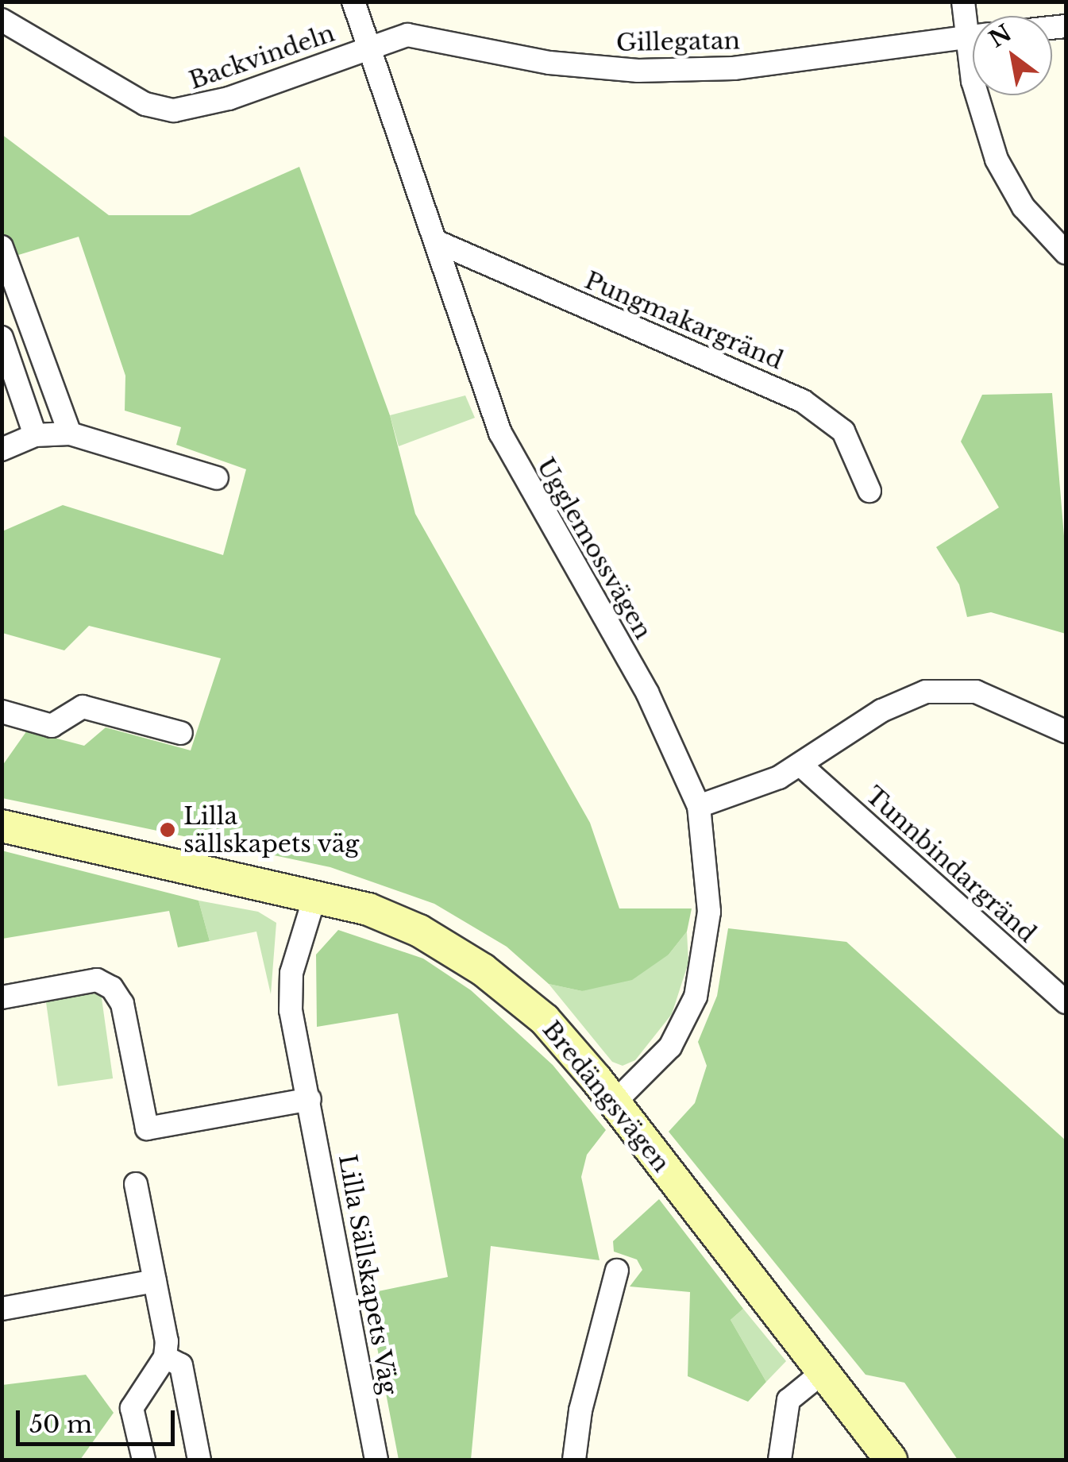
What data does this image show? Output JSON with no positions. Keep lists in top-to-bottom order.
{
  "streets": {
    "street": [
      "Gillegatan",
      "Backvindeln",
      "Pungmakargränd",
      "Ugglemossvägen",
      "Tunnbindargränd",
      "Bredängsvägen",
      "Lilla Sällskapets Väg"
    ]
  },
  "crossings": [
    ["Gillegatan", "Backvindeln"],
    ["Gillegatan", "Ugglemossvägen"],
    ["Backvindeln", "Ugglemossvägen"],
    ["Pungmakargränd", "Ugglemossvägen"],
    ["Ugglemossvägen", "Bredängsvägen"],
    ["Bredängsvägen", "Lilla Sällskapets Väg"]
  ],
  "places": ["Lilla sällskapets väg"],
  "scale_bar": "50 m",
  "north": "top left"
}
